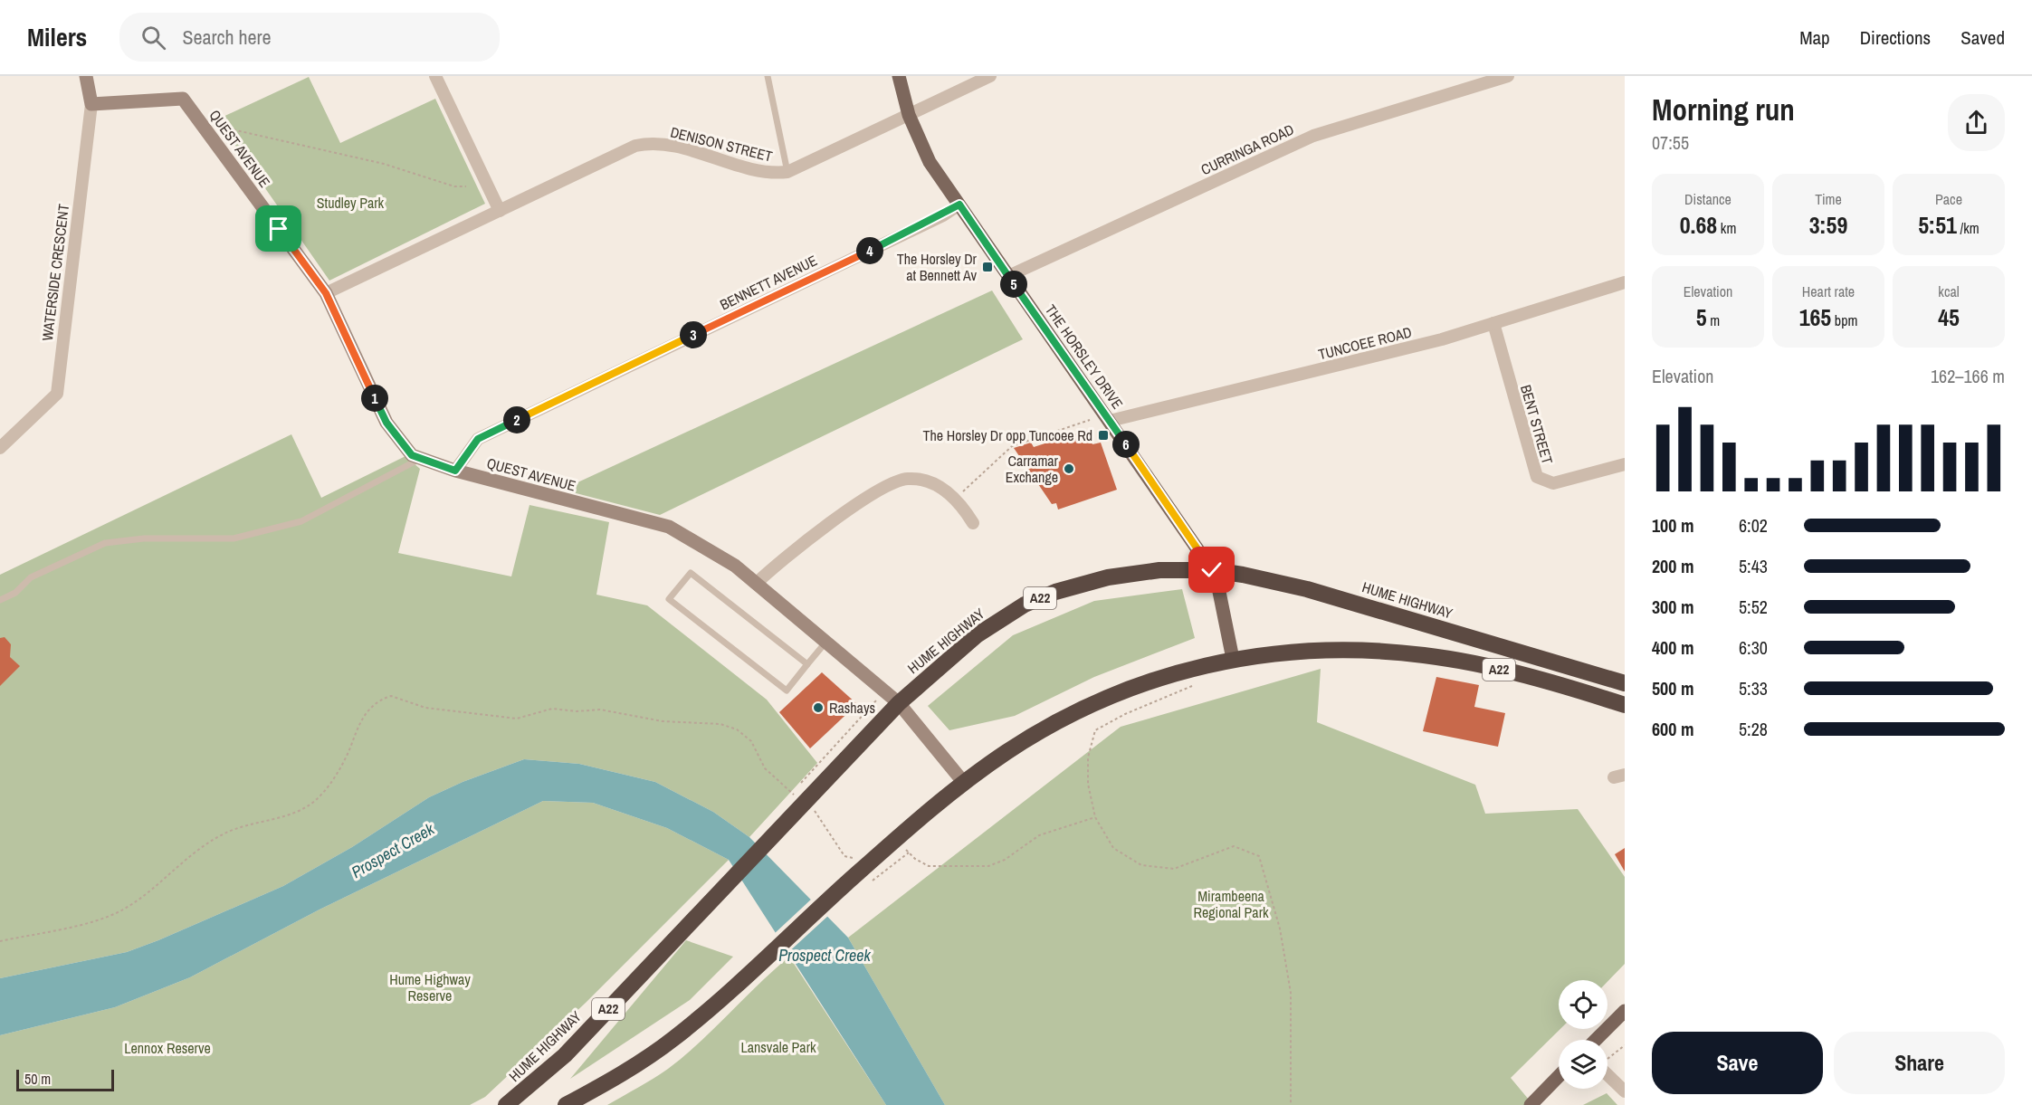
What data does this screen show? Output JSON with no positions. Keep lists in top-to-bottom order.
{
  "streets": {
    "highway": ["A22", "HUME HIGHWAY"],
    "main road": ["THE HORSLEY DRIVE"],
    "street": [
      "DENISON STREET",
      "QUEST AVENUE",
      "CURRINGA ROAD",
      "WATERSIDE CRESCENT",
      "BENNETT AVENUE",
      "TUNCOEE ROAD",
      "BENT STREET"
    ]
  },
  "crossings": [
    ["DENISON STREET", "QUEST AVENUE"],
    ["DENISON STREET", "THE HORSLEY DRIVE"],
    ["QUEST AVENUE", "WATERSIDE CRESCENT"],
    ["QUEST AVENUE", "BENNETT AVENUE"],
    ["QUEST AVENUE", "A22"],
    ["QUEST AVENUE", "HUME HIGHWAY"],
    ["CURRINGA ROAD", "THE HORSLEY DRIVE"],
    ["BENNETT AVENUE", "THE HORSLEY DRIVE"],
    ["TUNCOEE ROAD", "THE HORSLEY DRIVE"],
    ["TUNCOEE ROAD", "BENT STREET"],
    ["THE HORSLEY DRIVE", "A22"],
    ["THE HORSLEY DRIVE", "HUME HIGHWAY"]
  ],
  "water": ["Prospect Creek"],
  "parks": [
    "Studley Park",
    "Mirambeena Regional Park",
    "Hume Highway Reserve",
    "Lansvale Park",
    "Lennox Reserve"
  ],
  "places": {
    "transit": ["The Horsley Dr at Bennett Av", "The Horsley Dr opp Tuncoee Rd"],
    "other": ["Carramar Exchange", "Rashays"]
  },
  "scale_bar": "50 m",
  "page": {
    "header": "Milers",
    "search": "Search here",
    "nav": ["Map", "Directions", "Saved"],
    "heading": ["Morning run", "07:55"],
    "stats": [
      ["Distance", "0.68 km"],
      ["Time", "3:59"],
      ["Pace", "5:51 /km"],
      ["Elevation", "5 m"],
      ["Heart rate", "165 bpm"],
      ["kcal", "45"]
    ],
    "pins": [
      "4",
      "5",
      "3",
      "1",
      "2",
      "6"
    ],
    "chart": ["Elevation", "162–166 m"],
    "list": [
      {
        "name": "100 m",
        "note": "6:02"
      },
      {
        "name": "200 m",
        "note": "5:43"
      },
      {
        "name": "300 m",
        "note": "5:52"
      },
      {
        "name": "400 m",
        "note": "6:30"
      },
      {
        "name": "500 m",
        "note": "5:33"
      },
      {
        "name": "600 m",
        "note": "5:28"
      }
    ],
    "buttons": ["Save", "Share"],
    "scale": "50 m"
  }
}
